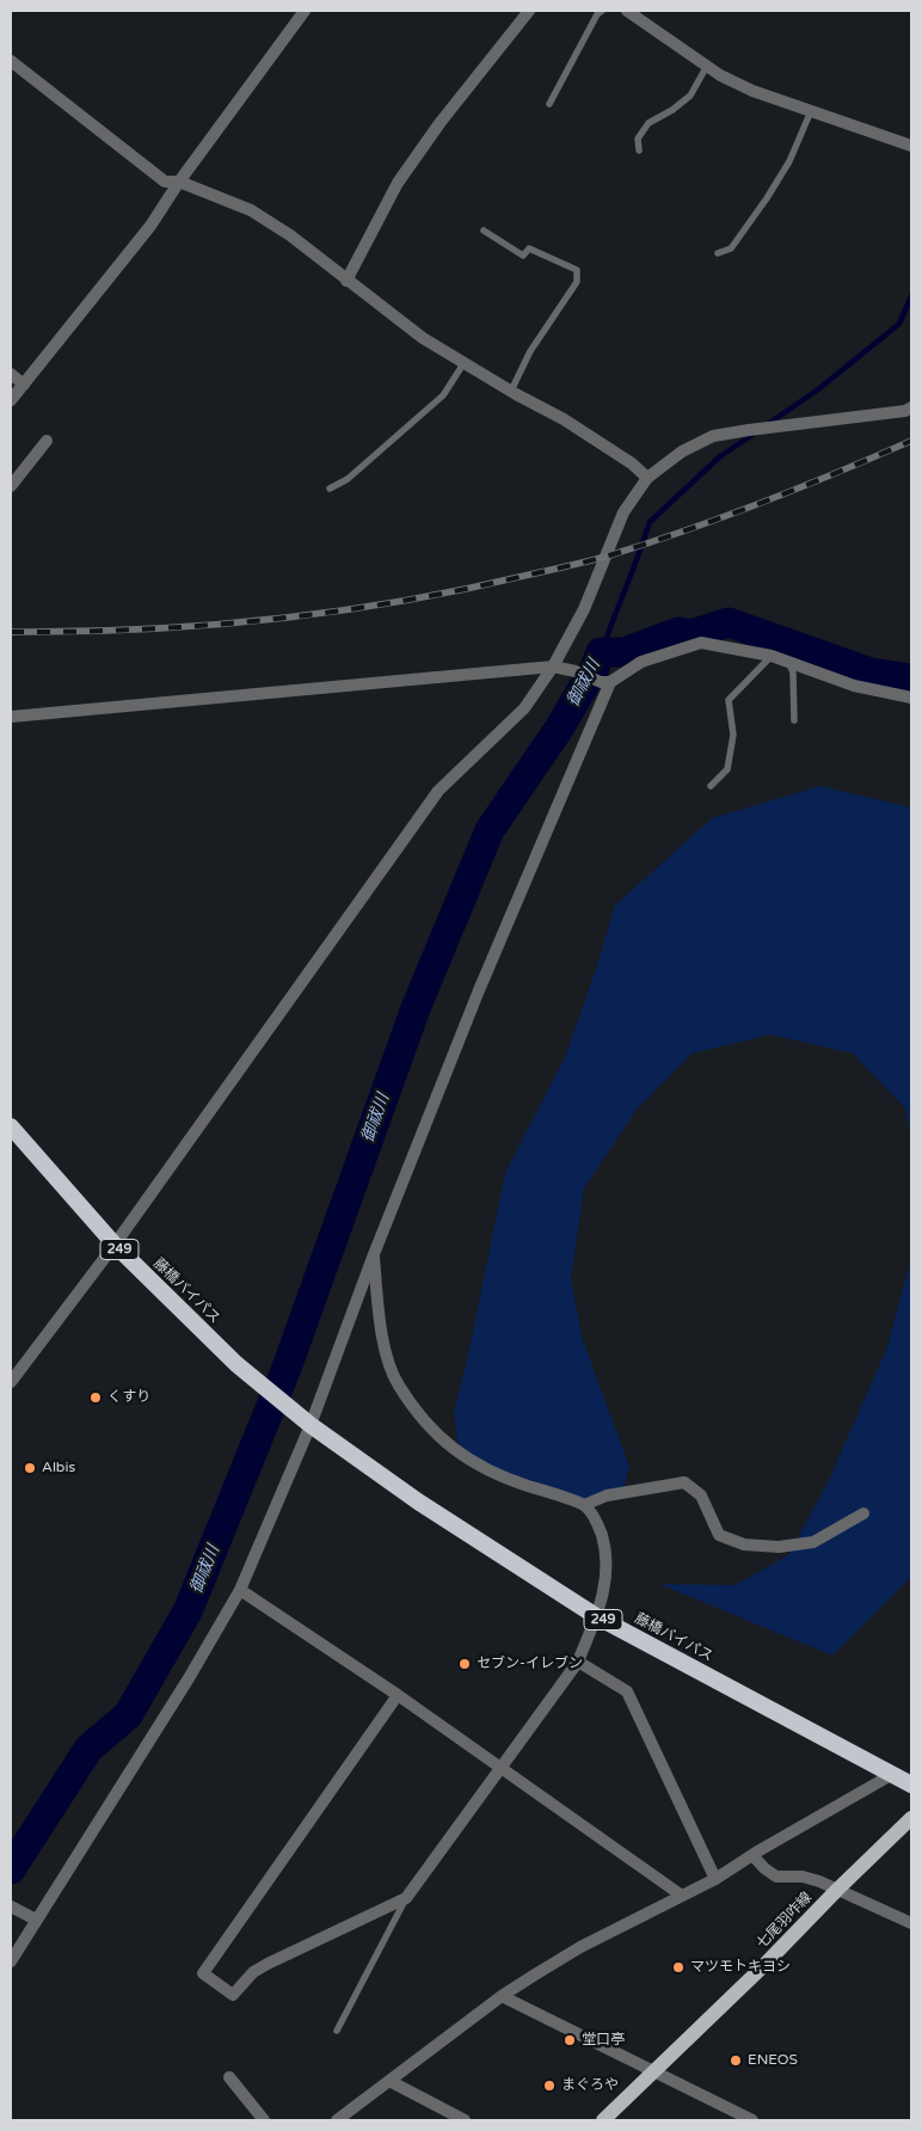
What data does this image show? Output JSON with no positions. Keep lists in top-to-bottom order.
{
  "streets": {
    "highway": ["249", "藤橋バイパス"],
    "main road": ["七尾羽咋線"]
  },
  "water": ["御祓川"],
  "places": [
    "くすり",
    "Albis",
    "セブン-イレブン",
    "マツモトキヨシ",
    "堂口亭",
    "ENEOS",
    "まぐろや"
  ]
}
